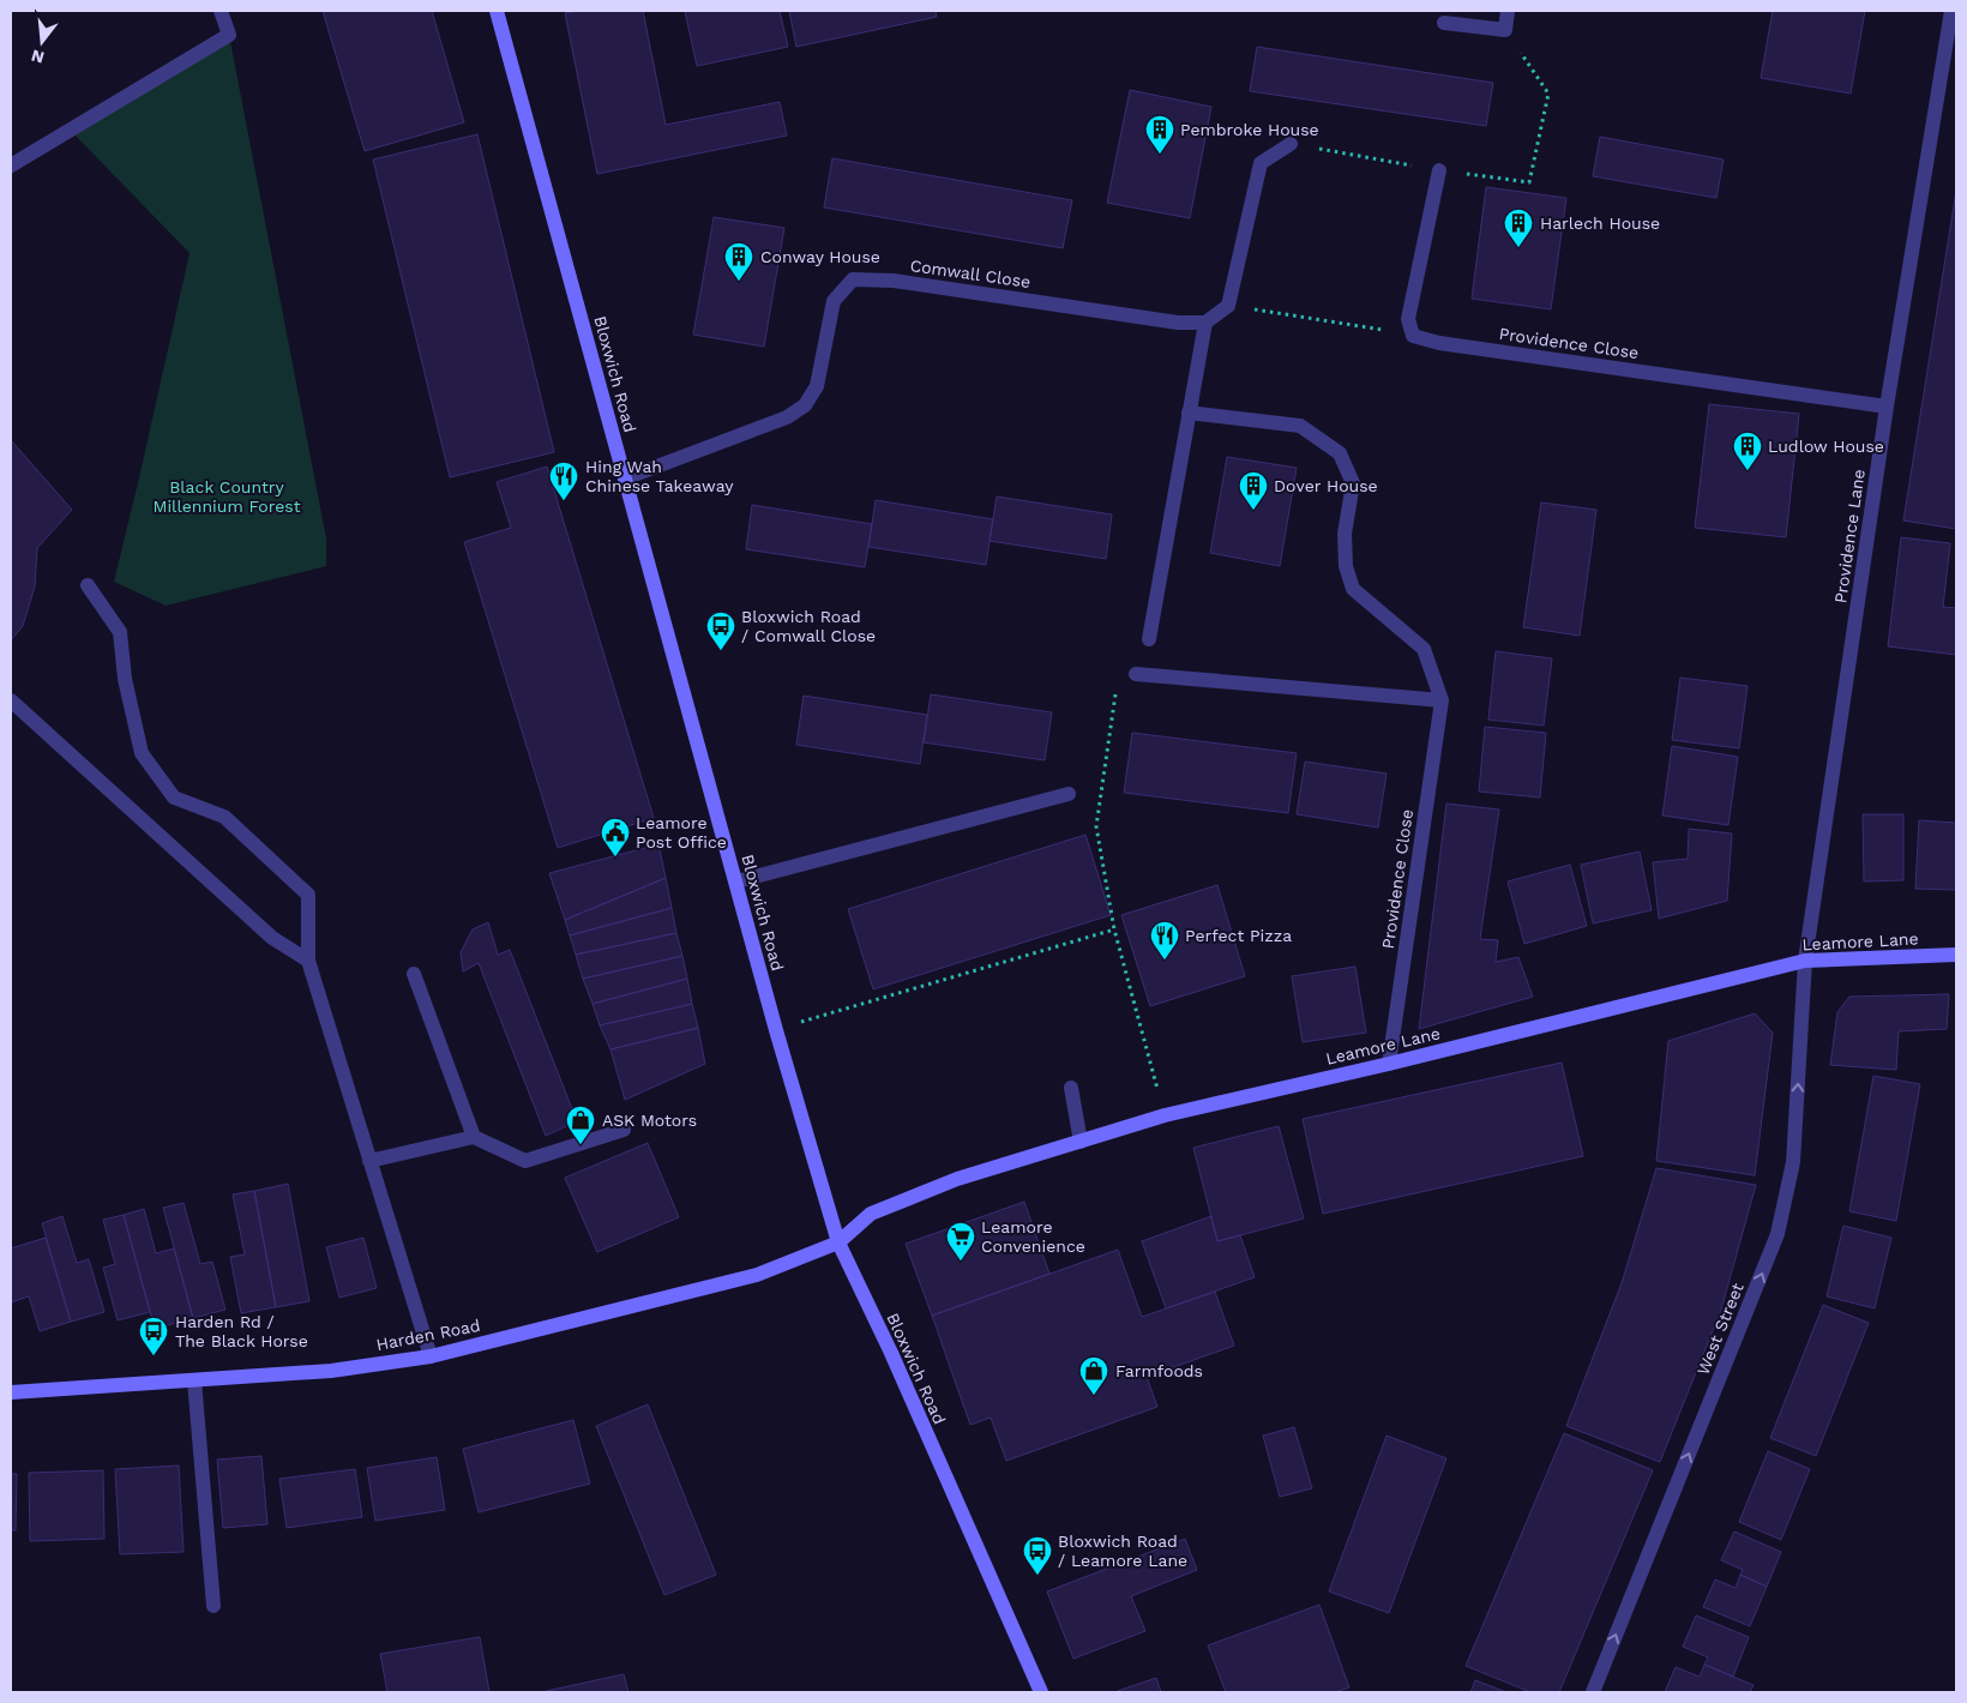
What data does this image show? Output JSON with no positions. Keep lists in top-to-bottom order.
{
  "streets": {
    "street": [
      "Comwall Close",
      "Providence Close",
      "Bloxwich Road",
      "Providence Lane",
      "Leamore Lane",
      "West Street",
      "Harden Road"
    ]
  },
  "crossings": [
    ["Comwall Close", "Bloxwich Road"],
    ["Providence Close", "Providence Lane"],
    ["Providence Close", "Leamore Lane"],
    ["Bloxwich Road", "Leamore Lane"],
    ["Bloxwich Road", "Harden Road"],
    ["Providence Lane", "Leamore Lane"],
    ["Providence Lane", "West Street"],
    ["Leamore Lane", "West Street"],
    ["Leamore Lane", "Harden Road"]
  ],
  "one_way": ["West Street"],
  "parks": ["Black Country Millennium Forest"],
  "places": {
    "building": [
      "Pembroke House",
      "Harlech House",
      "Conway House",
      "Ludlow House",
      "Dover House"
    ],
    "restaurant": ["Hing Wah Chinese Takeaway", "Perfect Pizza"],
    "bus stop": ["Bloxwich Road / Comwall Close", "Harden Rd / The Black Horse", "Bloxwich Road / Leamore Lane"],
    "public building": ["Leamore Post Office"],
    "shop": ["ASK Motors", "Farmfoods"],
    "supermarket": ["Leamore Convenience"]
  },
  "north": "bottom"
}
